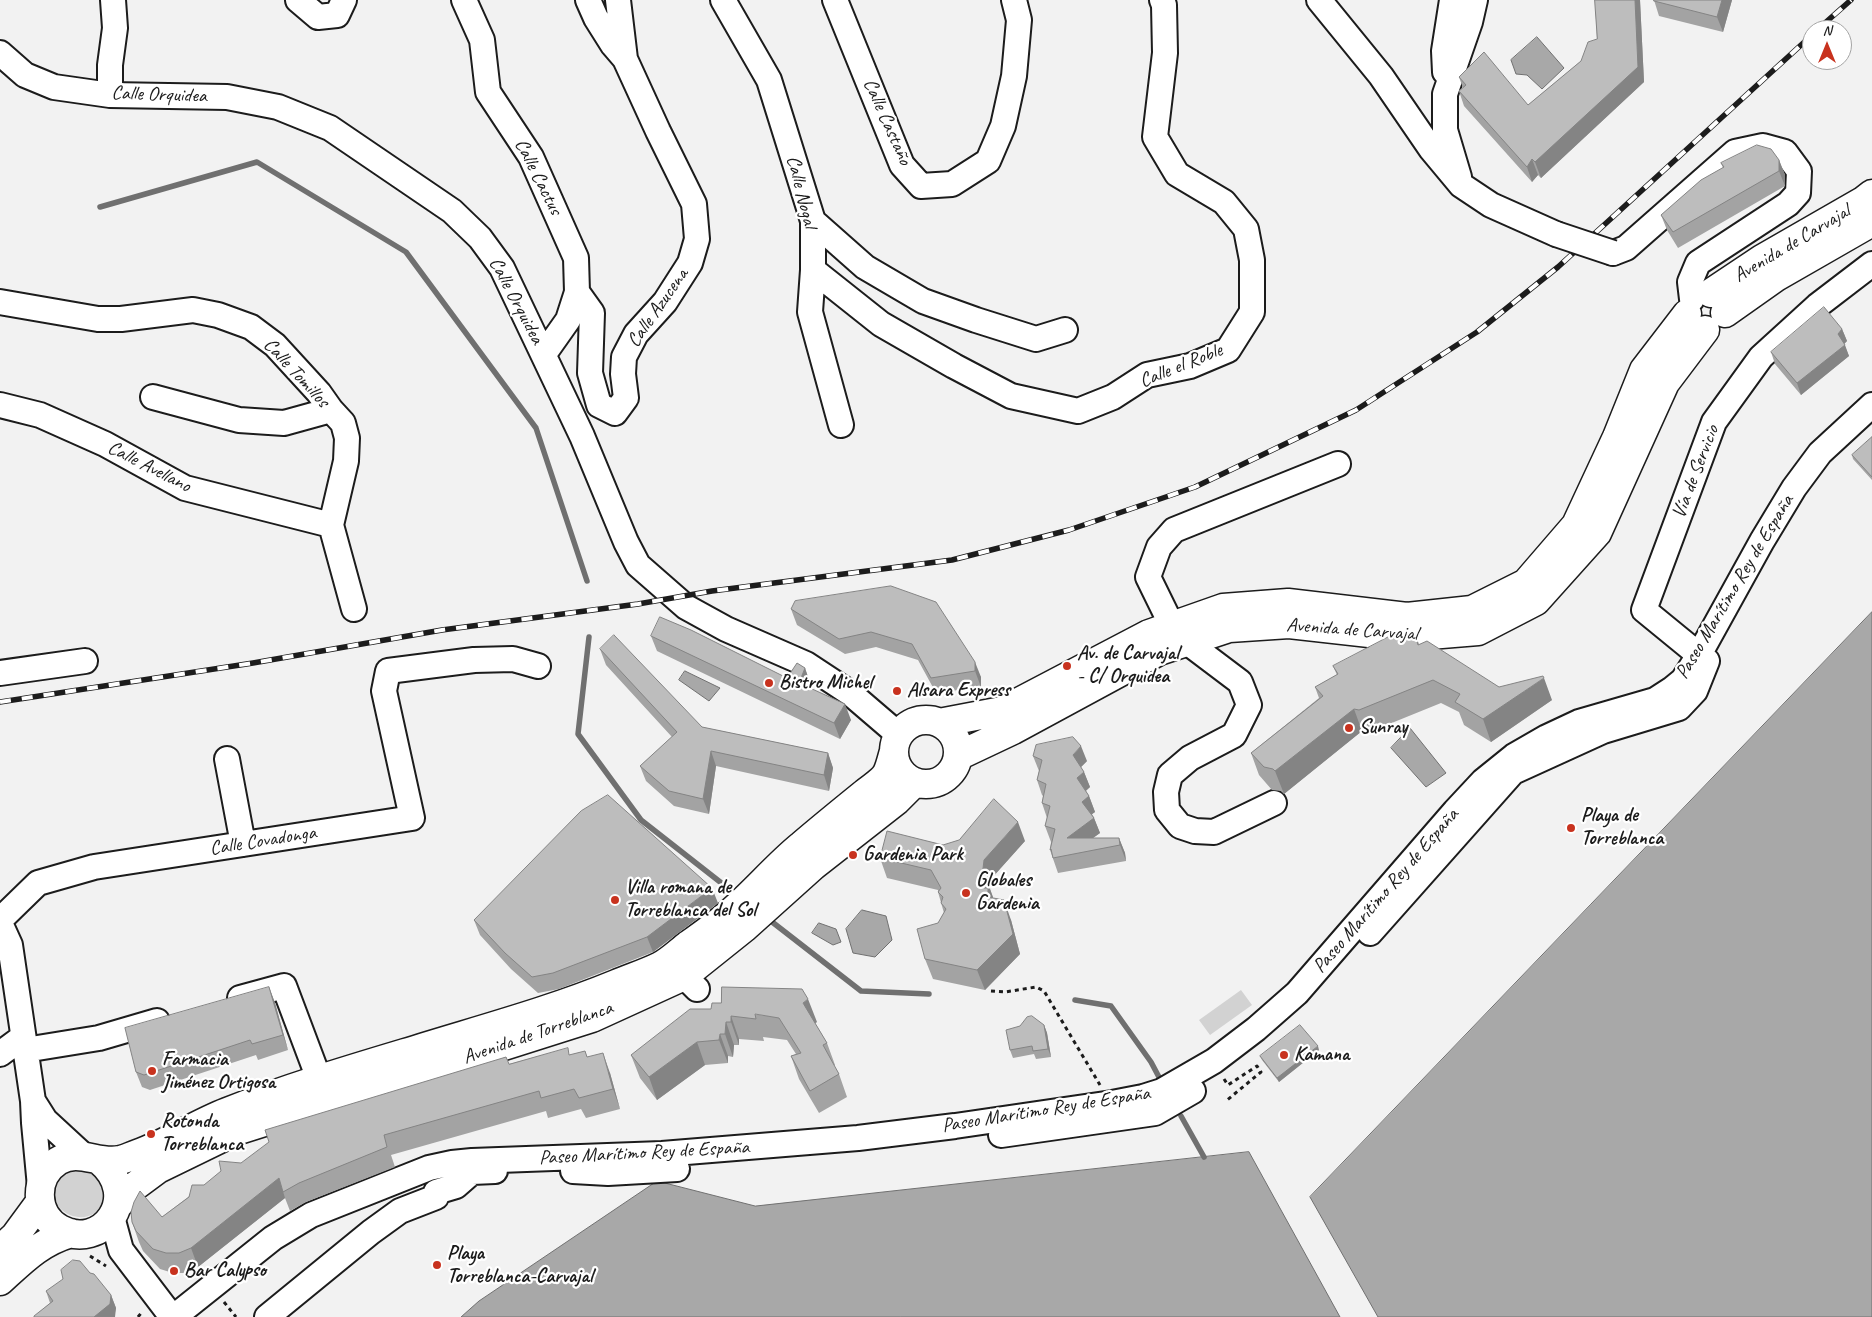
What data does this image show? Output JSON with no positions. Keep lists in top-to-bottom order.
{
  "streets": {
    "main road": ["Avenida de Carvajal", "Avenida de Torreblanca"],
    "street": [
      "Calle Orquidea",
      "Calle Castaño",
      "Calle Cactus",
      "Calle Nogal",
      "Calle Azucena",
      "Calle el Roble",
      "Calle Tomillos",
      "Calle Avellano",
      "Vía de Servicio",
      "Paseo Marítimo Rey de España",
      "Calle Covadonga"
    ]
  },
  "crossings": [
    ["Calle Orquidea", "Calle Cactus"],
    ["Calle Orquidea", "Avenida de Carvajal"],
    ["Calle Orquidea", "Avenida de Torreblanca"],
    ["Calle Cactus", "Calle Azucena"],
    ["Calle Nogal", "Calle el Roble"],
    ["Avenida de Carvajal", "Avenida de Torreblanca"],
    ["Calle Tomillos", "Calle Avellano"],
    ["Vía de Servicio", "Paseo Marítimo Rey de España"]
  ],
  "places": [
    "Av. de Carvajal - C/ Orquidea",
    "Bistro Michel",
    "Alsara Express",
    "Sunray",
    "Playa de Torreblanca",
    "Gardenia Park",
    "Globales Gardenia",
    "Villa romana de Torreblanca del Sol",
    "Kamana",
    "Farmacia Jiménez Ortigosa",
    "Rotonda Torreblanca",
    "Playa Torreblanca-Carvajal",
    "Bar Calypso"
  ],
  "north": "top"
}
